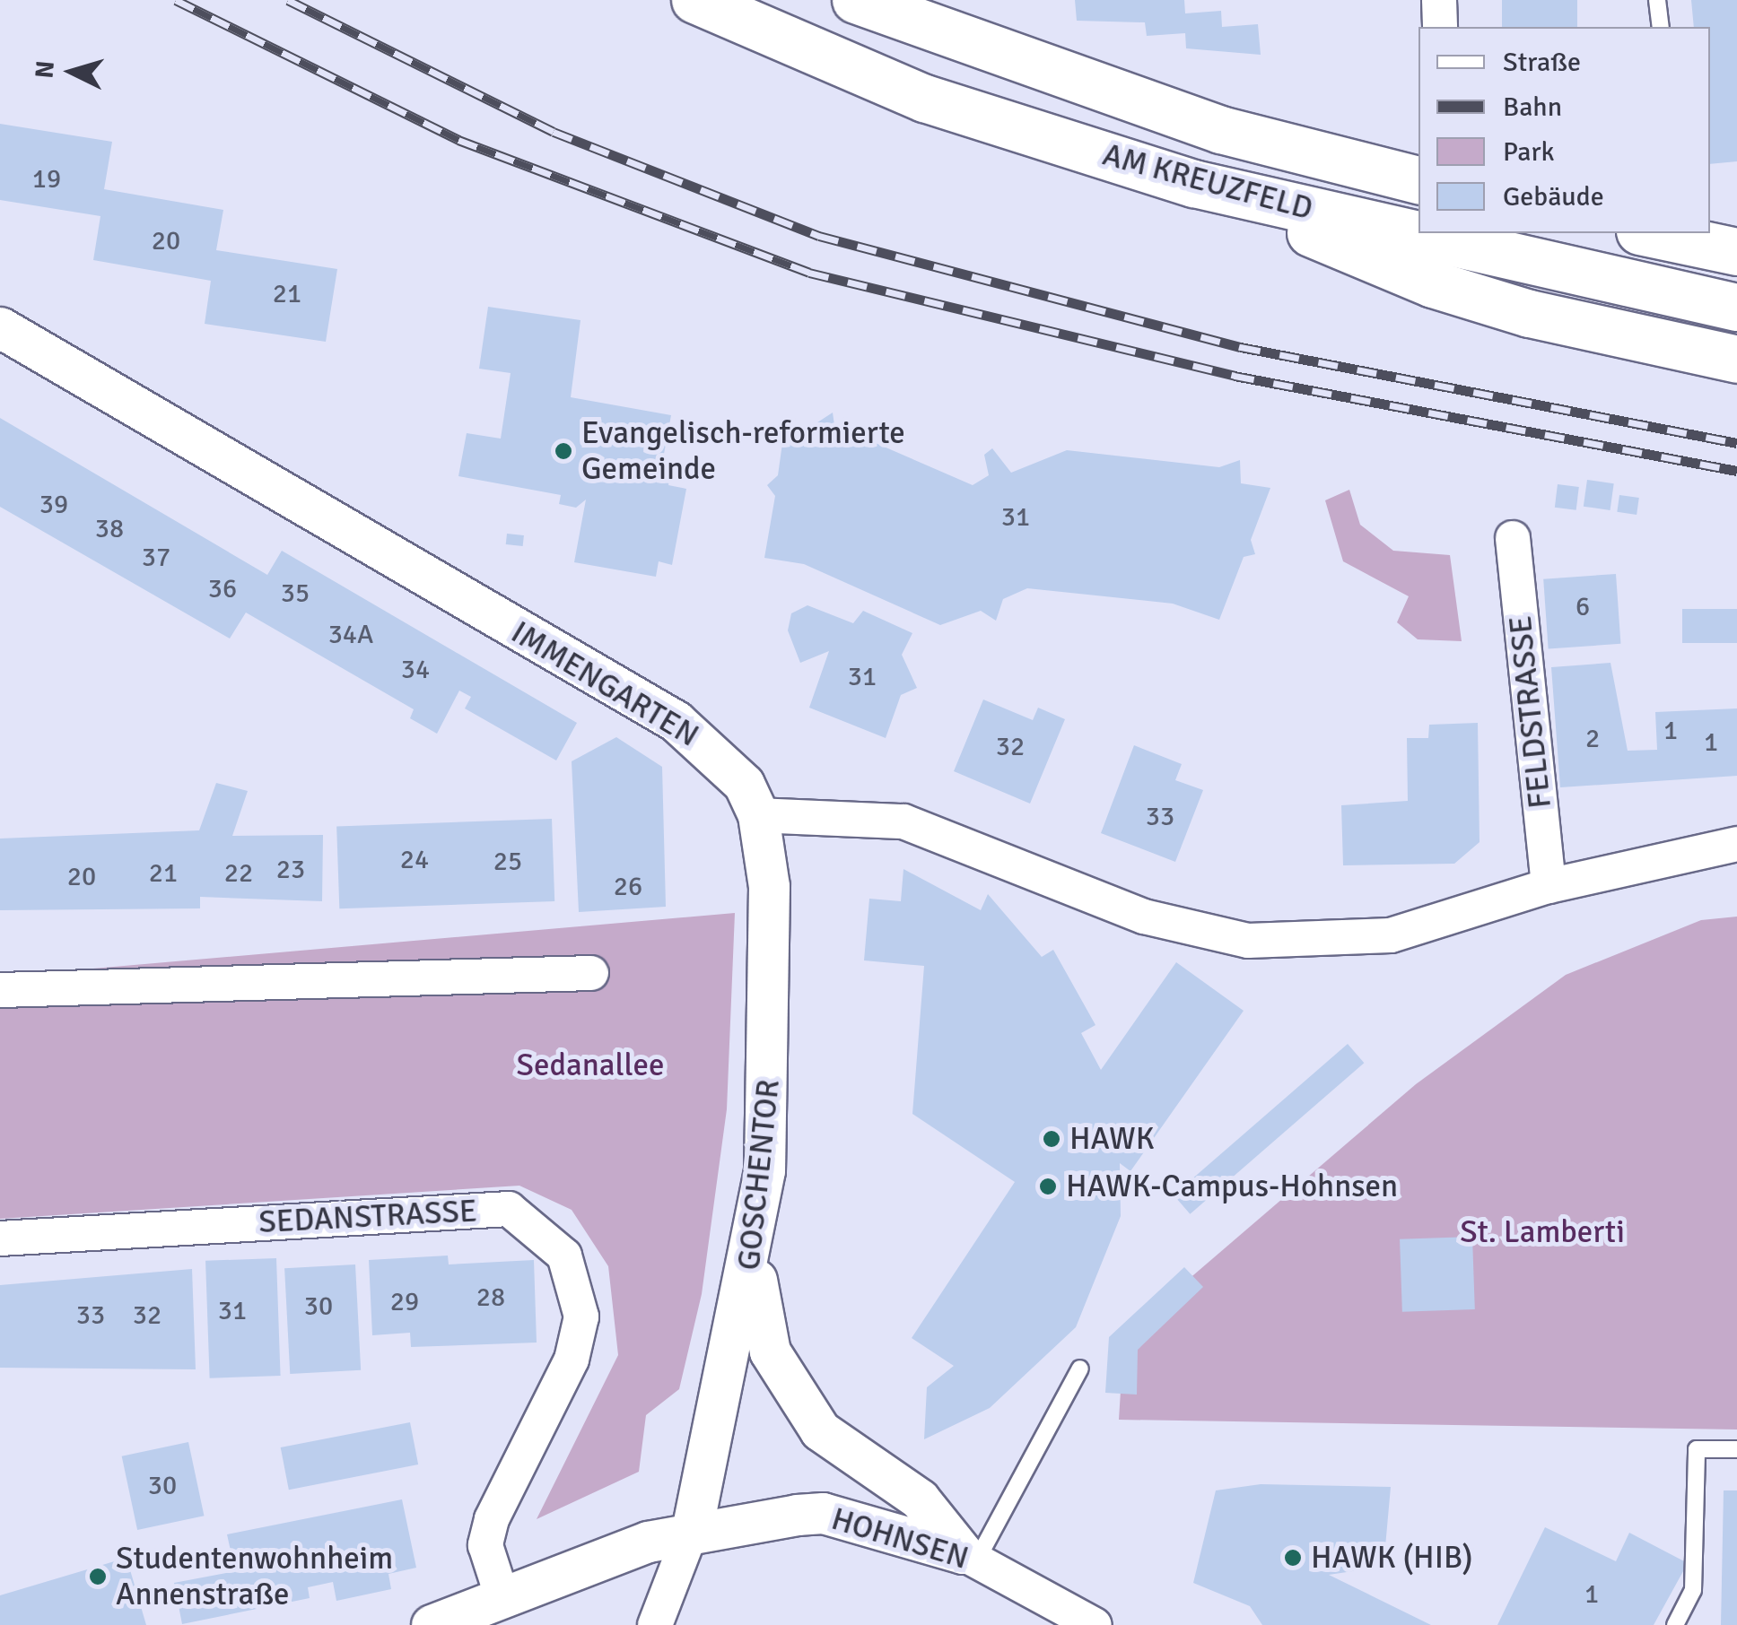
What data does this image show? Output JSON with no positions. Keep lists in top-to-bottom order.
{
  "streets": {
    "main road": ["AM KREUZFELD"],
    "street": [
      "IMMENGARTEN",
      "FELDSTRASSE",
      "GOSCHENTOR",
      "SEDANSTRASSE",
      "HOHNSEN"
    ]
  },
  "crossings": [
    ["IMMENGARTEN", "GOSCHENTOR"],
    ["GOSCHENTOR", "HOHNSEN"],
    ["SEDANSTRASSE", "HOHNSEN"]
  ],
  "parks": ["Sedanallee", "St. Lamberti"],
  "places": [
    "Evangelisch-reformierte Gemeinde",
    "HAWK",
    "HAWK-Campus-Hohnsen",
    "HAWK (HIB)",
    "Studentenwohnheim Annenstraße"
  ],
  "house_numbers": [
    "19",
    "20",
    "21",
    "39",
    "31",
    "38",
    "37",
    "36",
    "35",
    "6",
    "34A",
    "34",
    "31",
    "1",
    "2",
    "1",
    "32",
    "33",
    "24",
    "25",
    "23",
    "21",
    "22",
    "20",
    "26",
    "28",
    "29",
    "30",
    "31",
    "33",
    "32",
    "30",
    "1"
  ],
  "legend": [
    "Straße",
    "Bahn",
    "Park",
    "Gebäude"
  ],
  "north": "left"
}
